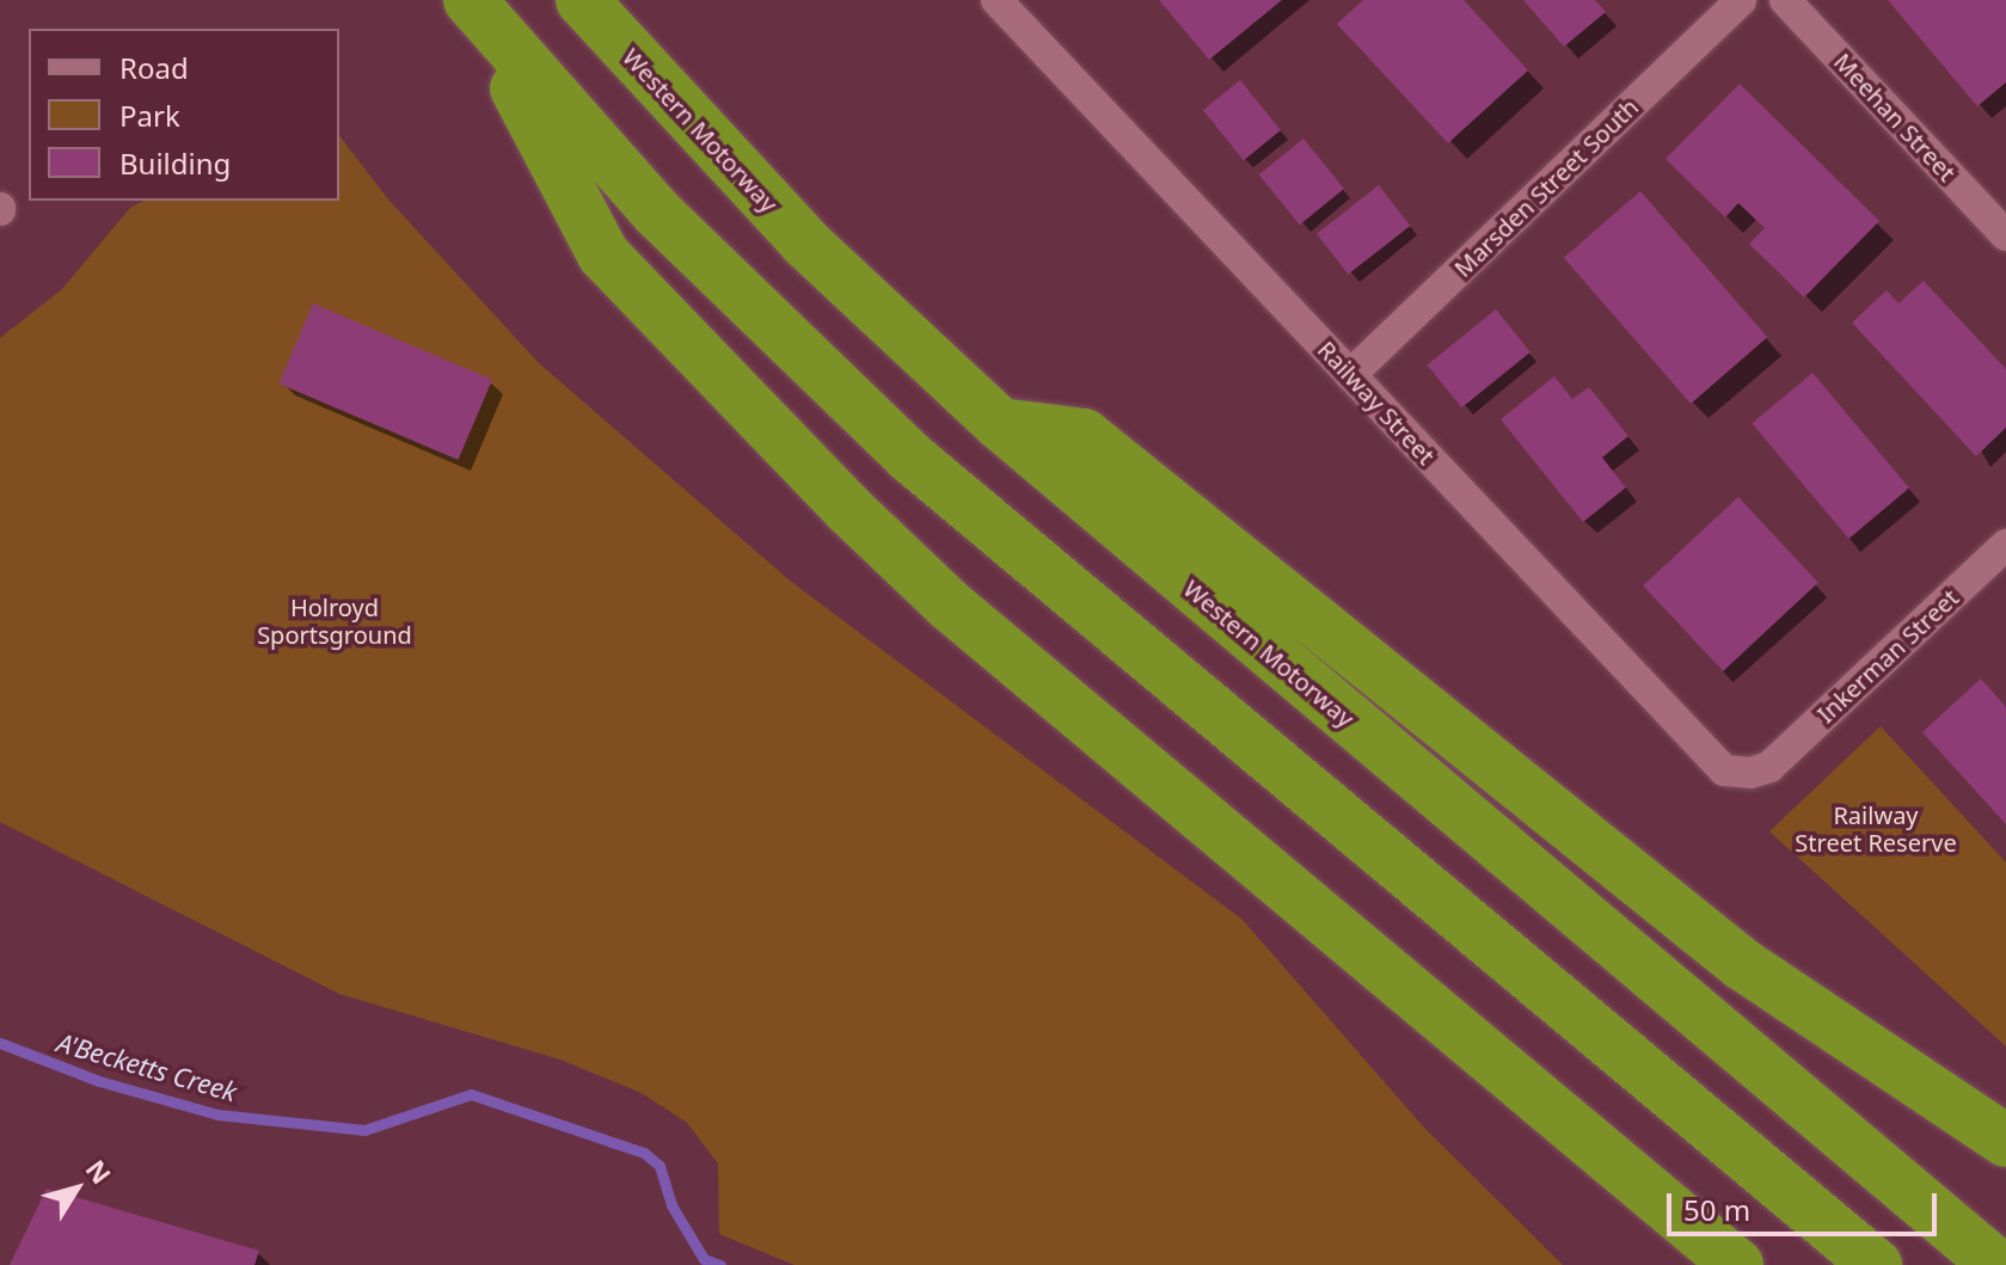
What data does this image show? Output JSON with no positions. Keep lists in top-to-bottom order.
{
  "streets": {
    "highway": ["Western Motorway"],
    "street": [
      "Meehan Street",
      "Marsden Street South",
      "Railway Street",
      "Inkerman Street"
    ]
  },
  "crossings": [
    ["Marsden Street South", "Railway Street"],
    ["Railway Street", "Inkerman Street"]
  ],
  "water": ["A'Becketts Creek"],
  "parks": ["Holroyd Sportsground", "Railway Street Reserve"],
  "legend": ["Road", "Park", "Building"],
  "scale_bar": "50 m",
  "north": "top right"
}
